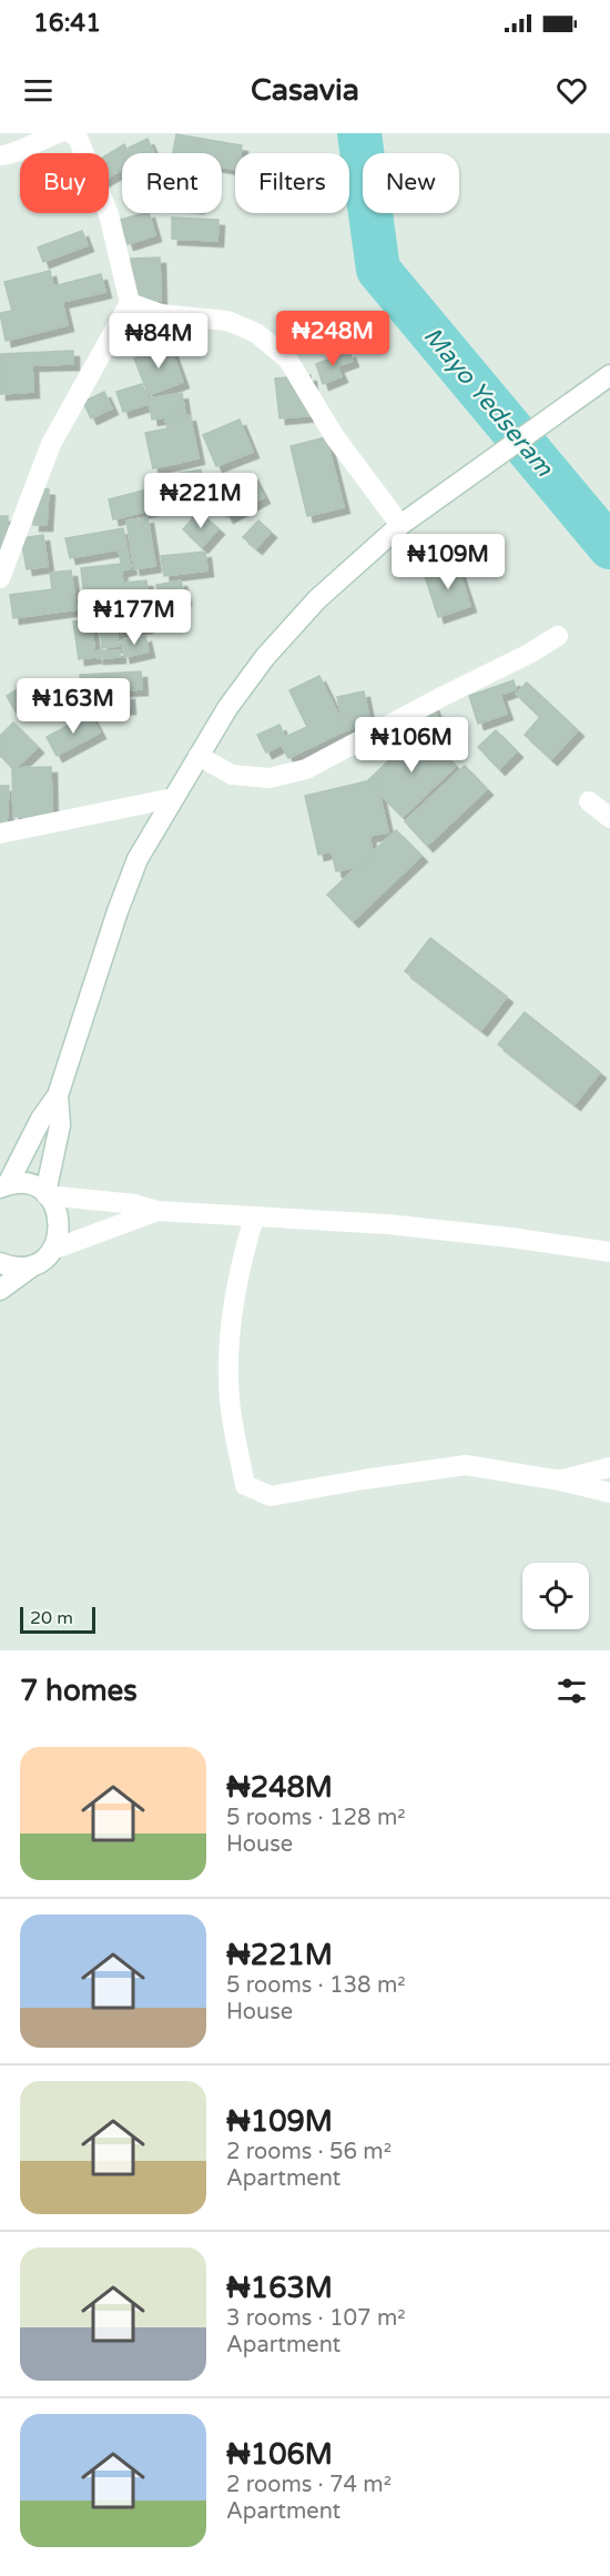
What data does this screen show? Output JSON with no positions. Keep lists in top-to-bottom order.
{
  "water": ["Mayo Yedseram"],
  "scale_bar": "20 m",
  "page": {
    "status": "16:41",
    "header": "Casavia",
    "chip": [
      "Buy",
      "Rent",
      "Filters",
      "New"
    ],
    "price": [
      "₦248M",
      "₦84M",
      "₦221M",
      "₦109M",
      "₦177M",
      "₦163M",
      "₦106M"
    ],
    "scale": "20 m",
    "heading": "7 homes",
    "list": [
      {
        "name": "₦248M",
        "note": "5 rooms · 128 m² · House"
      },
      {
        "name": "₦221M",
        "note": "5 rooms · 138 m² · House"
      },
      {
        "name": "₦109M",
        "note": "2 rooms · 56 m² · Apartment"
      },
      {
        "name": "₦163M",
        "note": "3 rooms · 107 m² · Apartment"
      },
      {
        "name": "₦106M",
        "note": "2 rooms · 74 m² · Apartment"
      }
    ]
  }
}
